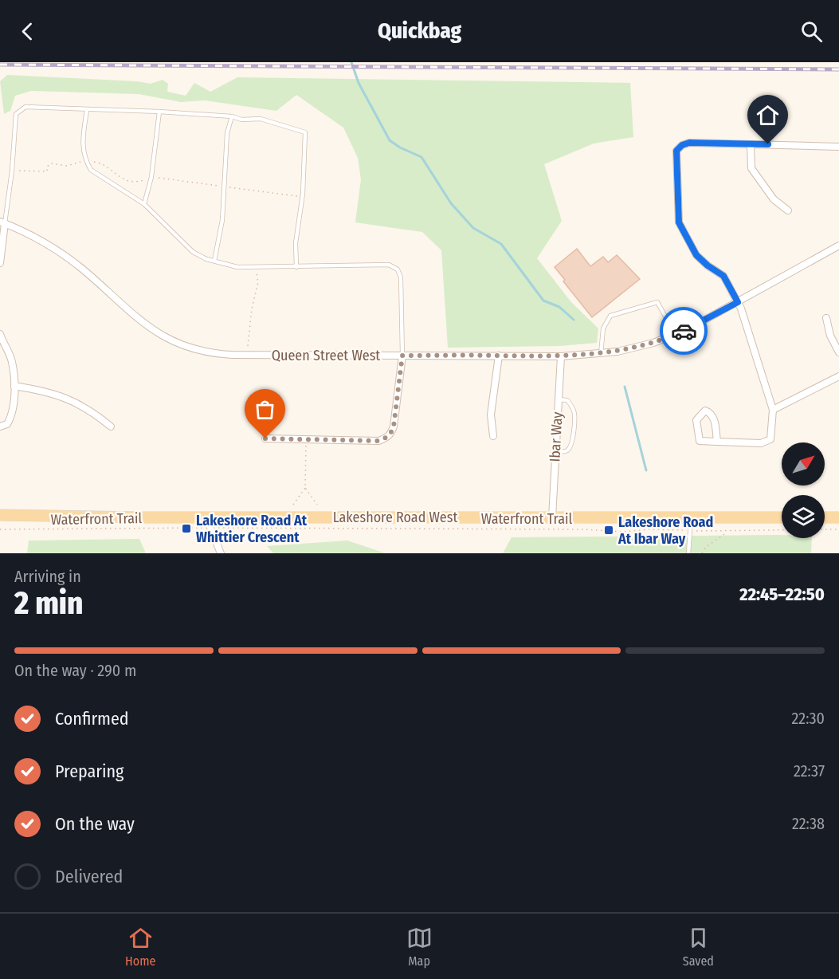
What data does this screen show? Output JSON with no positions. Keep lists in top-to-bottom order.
{
  "streets": {
    "main road": ["Lakeshore Road West"],
    "street": ["Queen Street West", "Ibar Way"],
    "path": ["Waterfront Trail"]
  },
  "crossings": [
    ["Queen Street West", "Ibar Way"],
    ["Ibar Way", "Lakeshore Road West"]
  ],
  "places": {
    "transit": ["Lakeshore Road At Whittier Crescent", "Lakeshore Road At Ibar Way"]
  },
  "north": "top right",
  "page": {
    "header": "Quickbag",
    "heading": ["2 min", "Arriving in", "22:45–22:50"],
    "bar": "On the way · 290 m",
    "list": [
      ["Confirmed", "22:30"],
      ["Preparing", "22:37"],
      ["On the way", "22:38"],
      "Delivered"
    ],
    "tabs": ["Home", "Map", "Saved"]
  }
}
